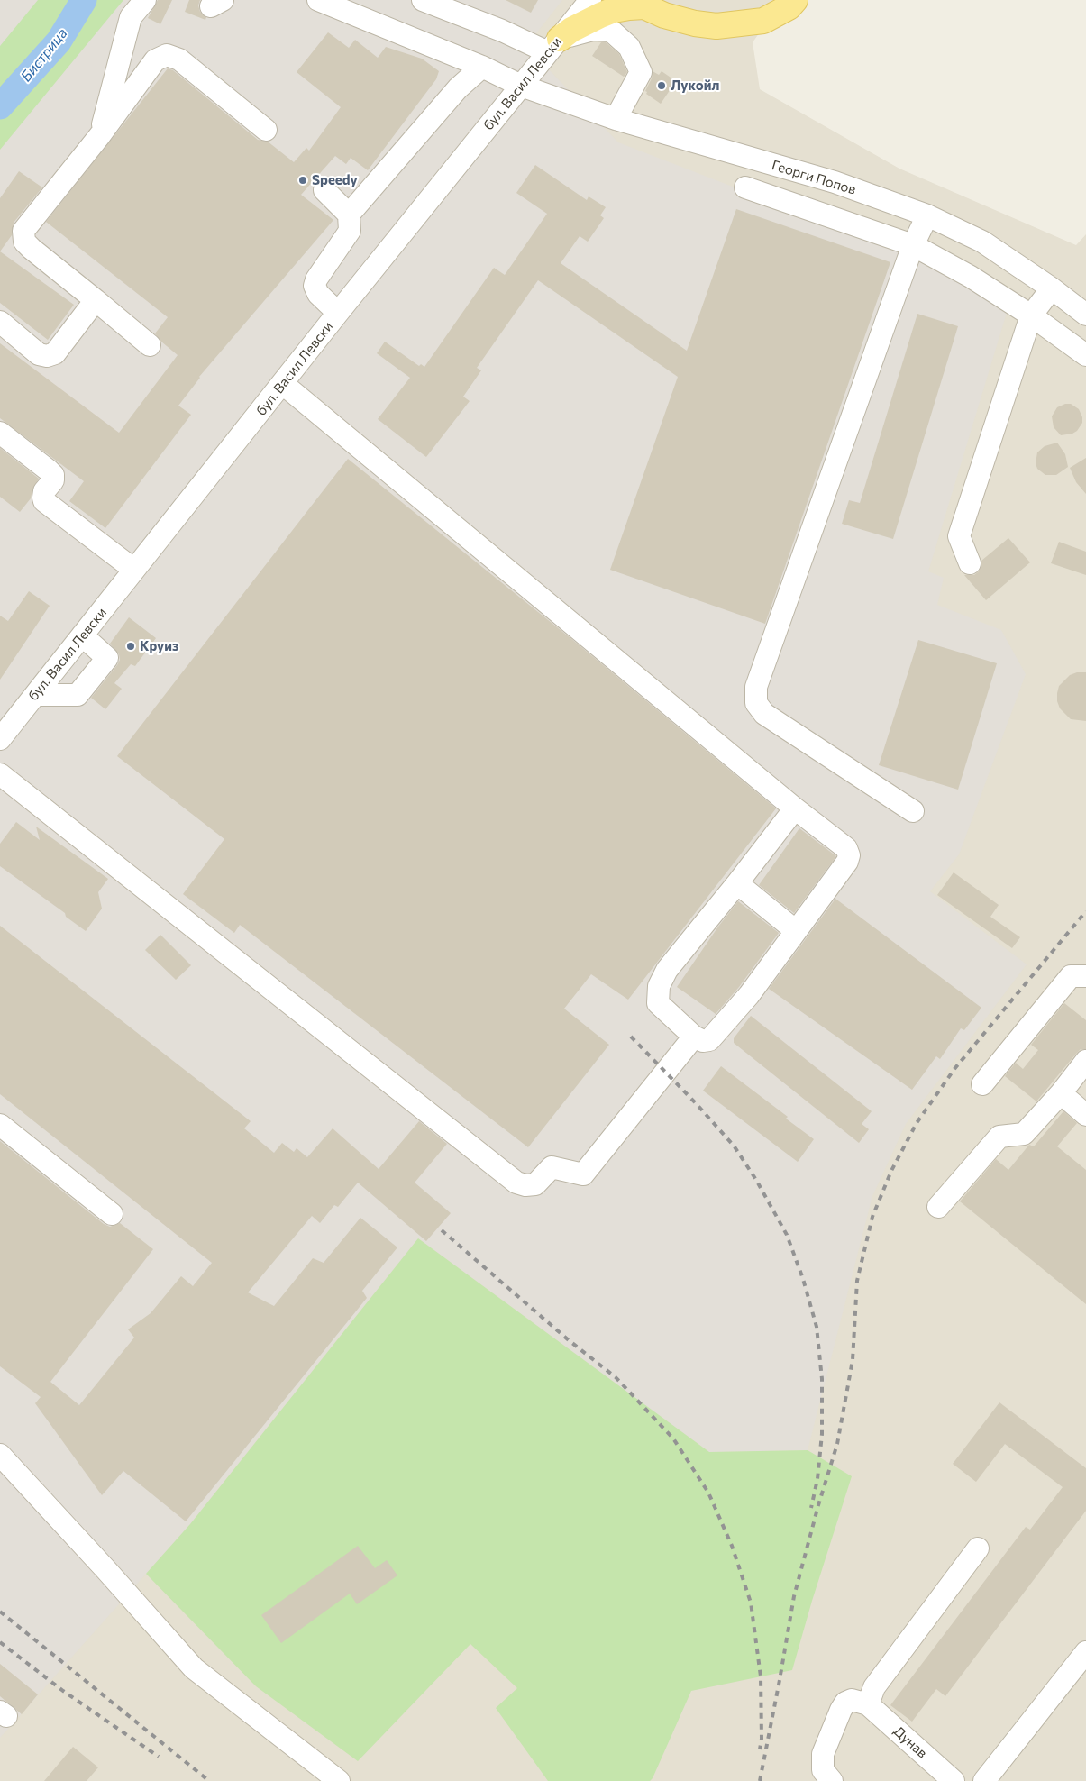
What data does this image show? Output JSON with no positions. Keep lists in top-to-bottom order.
{
  "streets": {
    "street": ["бул. Васил Левски", "Георги Попов", "Дунав"]
  },
  "crossings": [
    ["бул. Васил Левски", "Георги Попов"]
  ],
  "water": ["Бистрица"],
  "places": ["Лукойл", "Speedy", "Круиз"]
}
